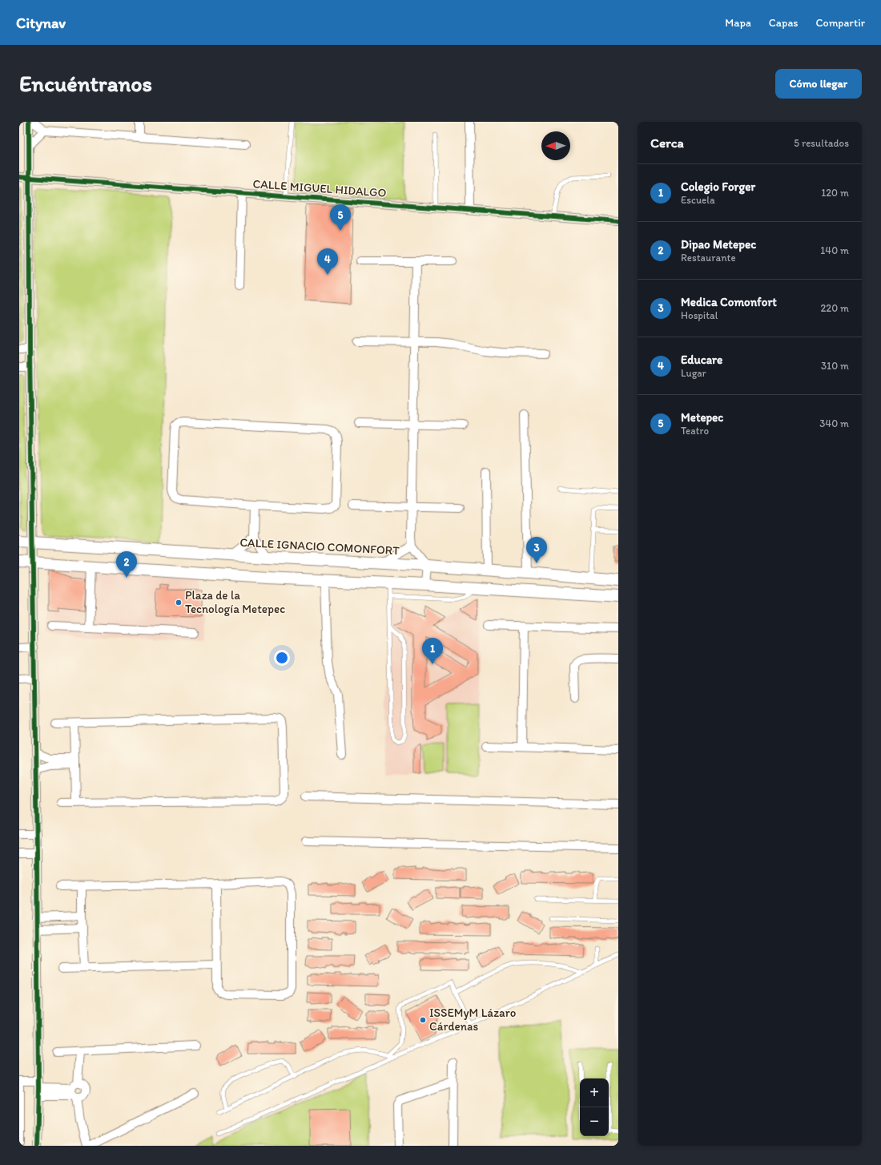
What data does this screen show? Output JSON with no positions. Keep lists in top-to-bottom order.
{
  "streets": {
    "main road": ["CALLE IGNACIO COMONFORT"],
    "street": ["CALLE MIGUEL HIDALGO"]
  },
  "places": ["Plaza de la Tecnología Metepec", "ISSEMyM Lázaro Cárdenas"],
  "north": "left",
  "page": {
    "header": "Citynav",
    "nav": ["Mapa", "Capas", "Compartir"],
    "buttons": "Cómo llegar",
    "title": "Encuéntranos",
    "heading": ["Cerca", "5 resultados"],
    "list": [
      {
        "mark": "1",
        "name": "Colegio Forger",
        "note": "Escuela",
        "value": "120 m"
      },
      {
        "mark": "2",
        "name": "Dipao Metepec",
        "note": "Restaurante",
        "value": "140 m"
      },
      {
        "mark": "3",
        "name": "Medica Comonfort",
        "note": "Hospital",
        "value": "220 m"
      },
      {
        "mark": "4",
        "name": "Educare",
        "note": "Lugar",
        "value": "310 m"
      },
      {
        "mark": "5",
        "name": "Metepec",
        "note": "Teatro",
        "value": "340 m"
      }
    ],
    "pins": [
      "5",
      "4",
      "3",
      "2",
      "1"
    ],
    "map_buttons": ["+", "−"]
  }
}
